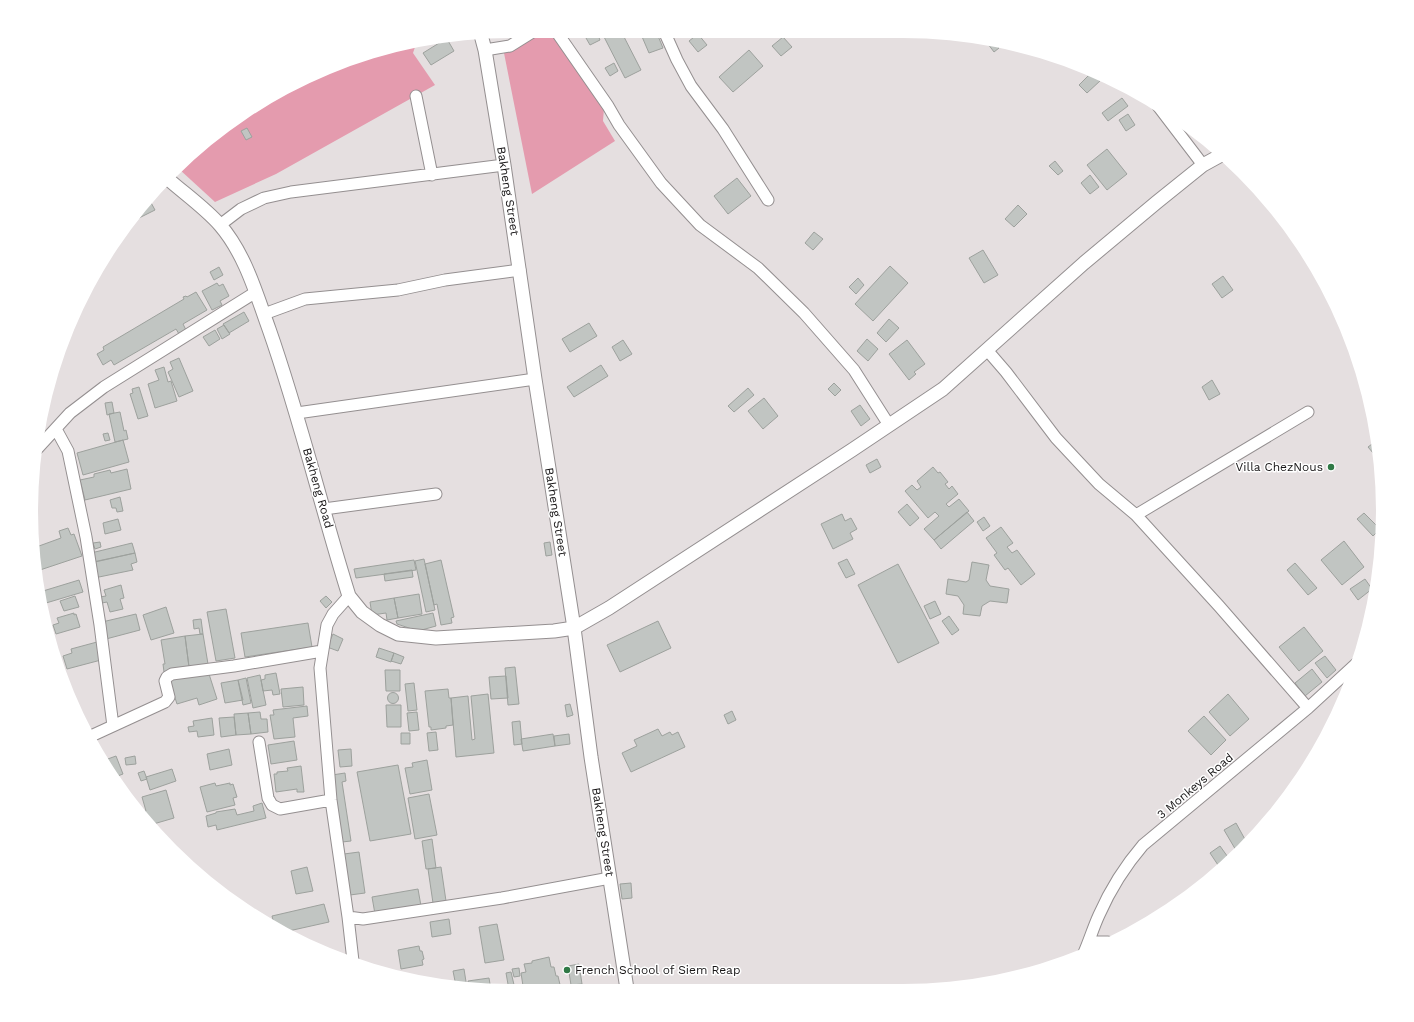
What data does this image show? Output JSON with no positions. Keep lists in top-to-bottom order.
{
  "streets": {
    "street": ["Bakheng Street", "Bakheng Road", "3 Monkeys Road"]
  },
  "crossings": [
    ["Bakheng Street", "Bakheng Road"]
  ],
  "places": ["Villa ChezNous", "French School of Siem Reap"]
}
